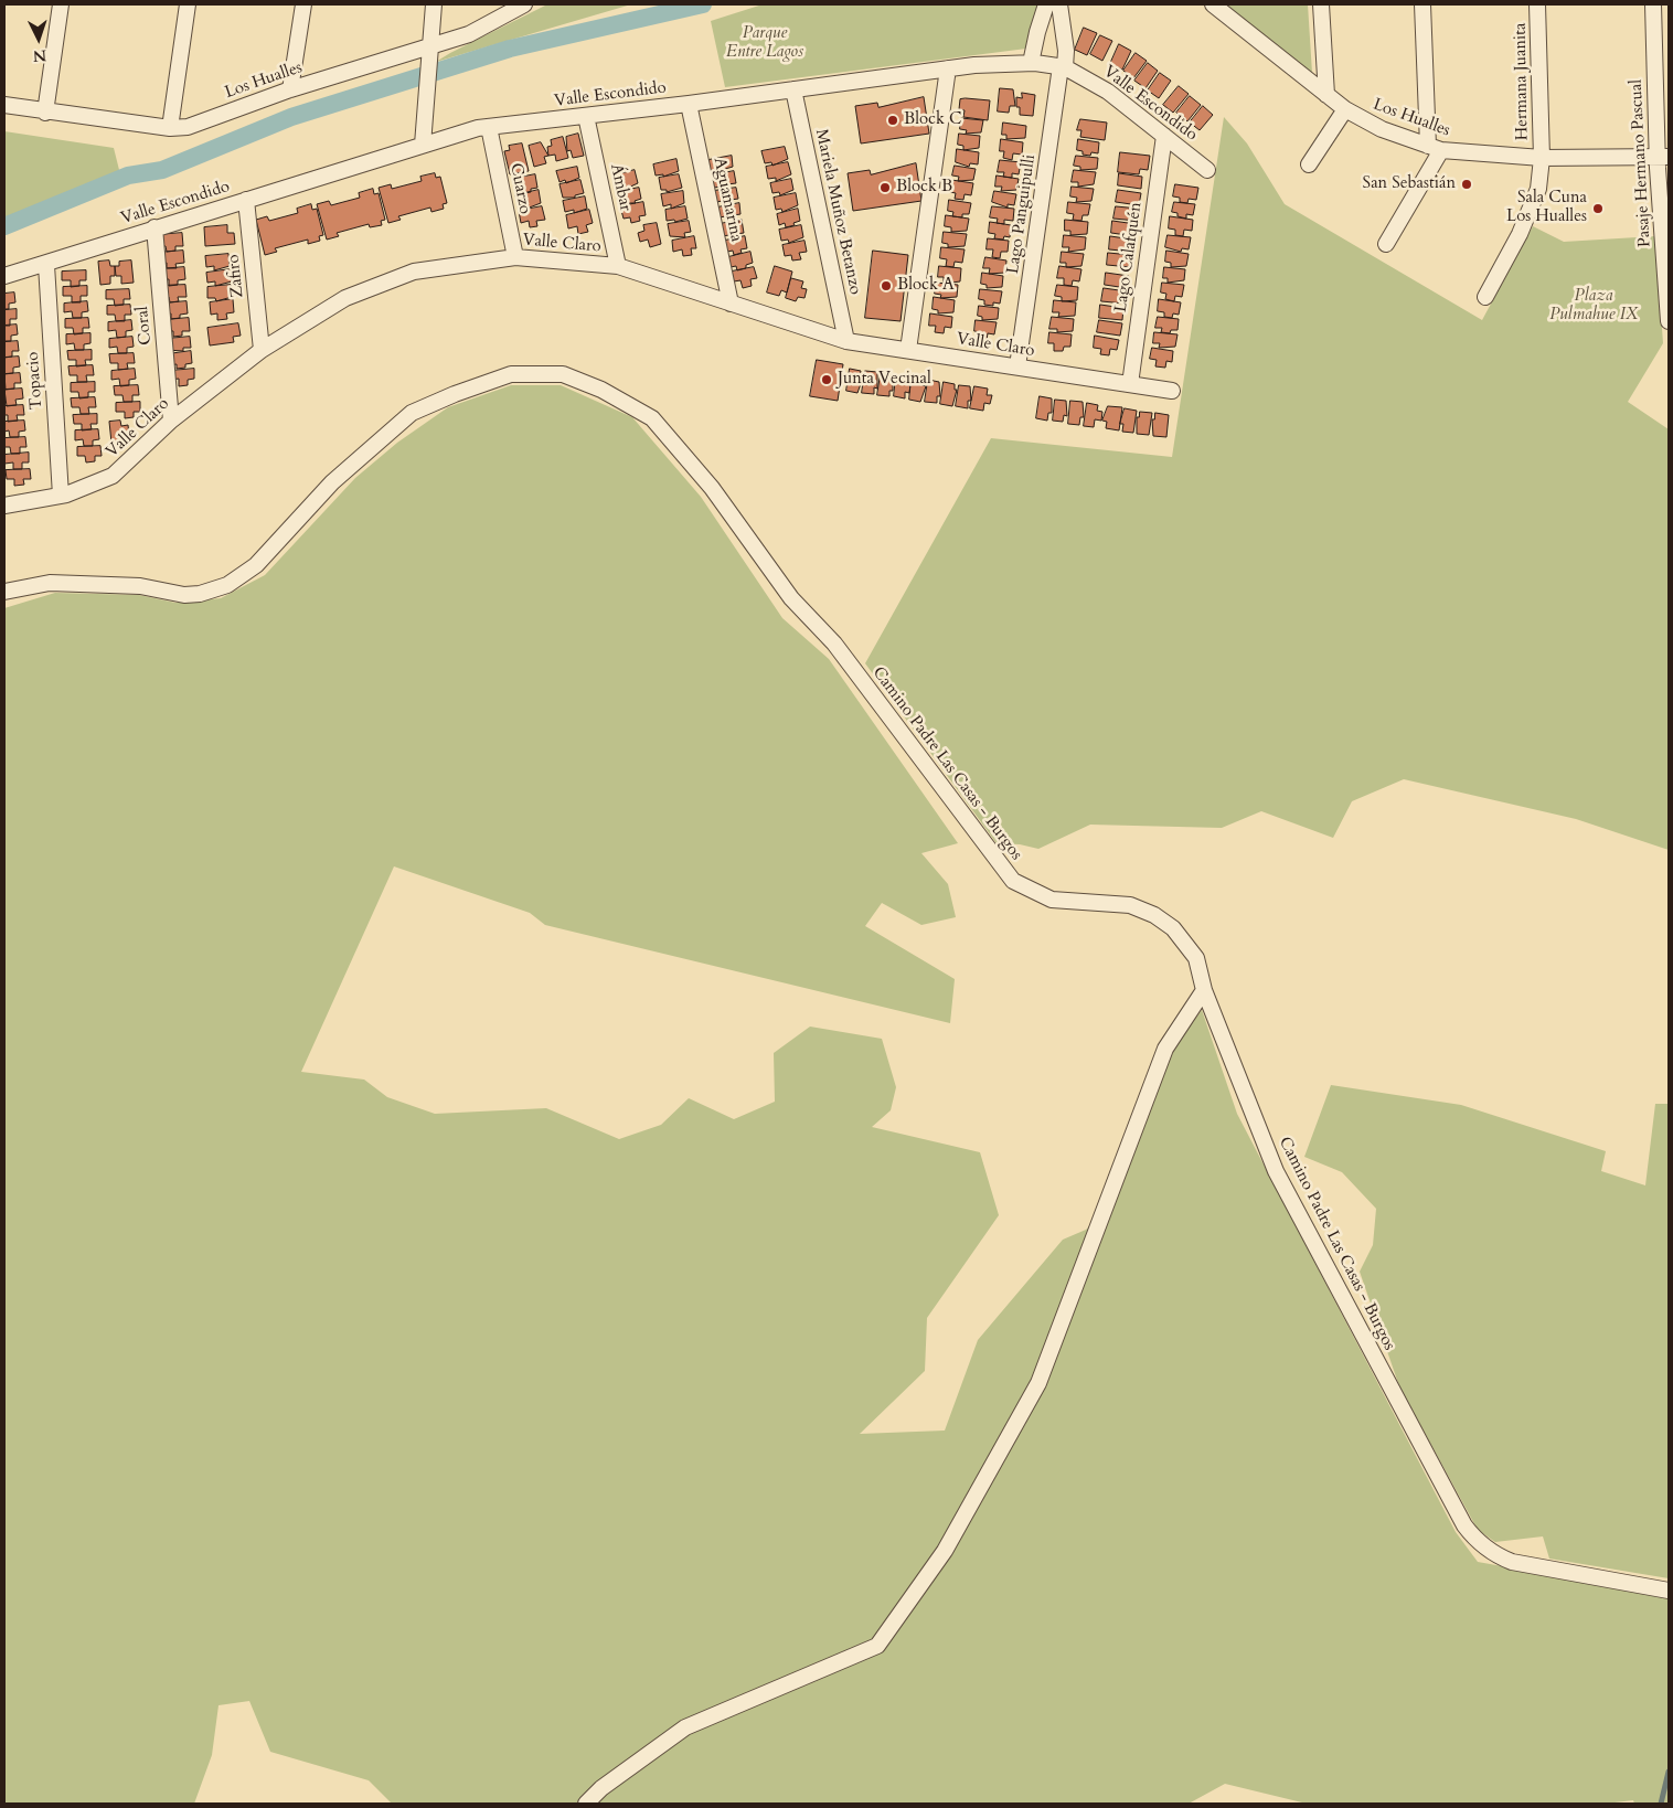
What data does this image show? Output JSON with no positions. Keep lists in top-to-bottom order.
{
  "streets": {
    "street": [
      "Los Hualles",
      "Hermana Juanita",
      "Valle Escondido",
      "Pasaje Hermano Pascual",
      "Ámbar",
      "Cuarzo",
      "Aguamarina",
      "Mariela Muñoz Betanzo",
      "Lago Panguipulli",
      "Valle Claro",
      "Lago Calafquén",
      "Zafiro",
      "Coral",
      "Topacio",
      "Camino Padre Las Casas - Burgos"
    ]
  },
  "crossings": [
    ["Los Hualles", "Hermana Juanita"],
    ["Los Hualles", "Pasaje Hermano Pascual"],
    ["Valle Escondido", "Ámbar"],
    ["Valle Escondido", "Cuarzo"],
    ["Valle Escondido", "Aguamarina"],
    ["Valle Escondido", "Mariela Muñoz Betanzo"],
    ["Valle Escondido", "Lago Panguipulli"],
    ["Valle Escondido", "Lago Calafquén"],
    ["Valle Escondido", "Zafiro"],
    ["Valle Escondido", "Coral"],
    ["Valle Escondido", "Topacio"],
    ["Ámbar", "Valle Claro"],
    ["Cuarzo", "Valle Claro"],
    ["Aguamarina", "Valle Claro"],
    ["Mariela Muñoz Betanzo", "Valle Claro"],
    ["Lago Panguipulli", "Valle Claro"],
    ["Valle Claro", "Lago Calafquén"],
    ["Valle Claro", "Zafiro"],
    ["Valle Claro", "Coral"],
    ["Valle Claro", "Topacio"]
  ],
  "parks": ["Parque Entre Lagos", "Plaza Pulmahue IX"],
  "places": [
    "Block C",
    "San Sebastián",
    "Block B",
    "Sala Cuna Los Hualles",
    "Block A",
    "Junta Vecinal"
  ],
  "north": "bottom"
}
